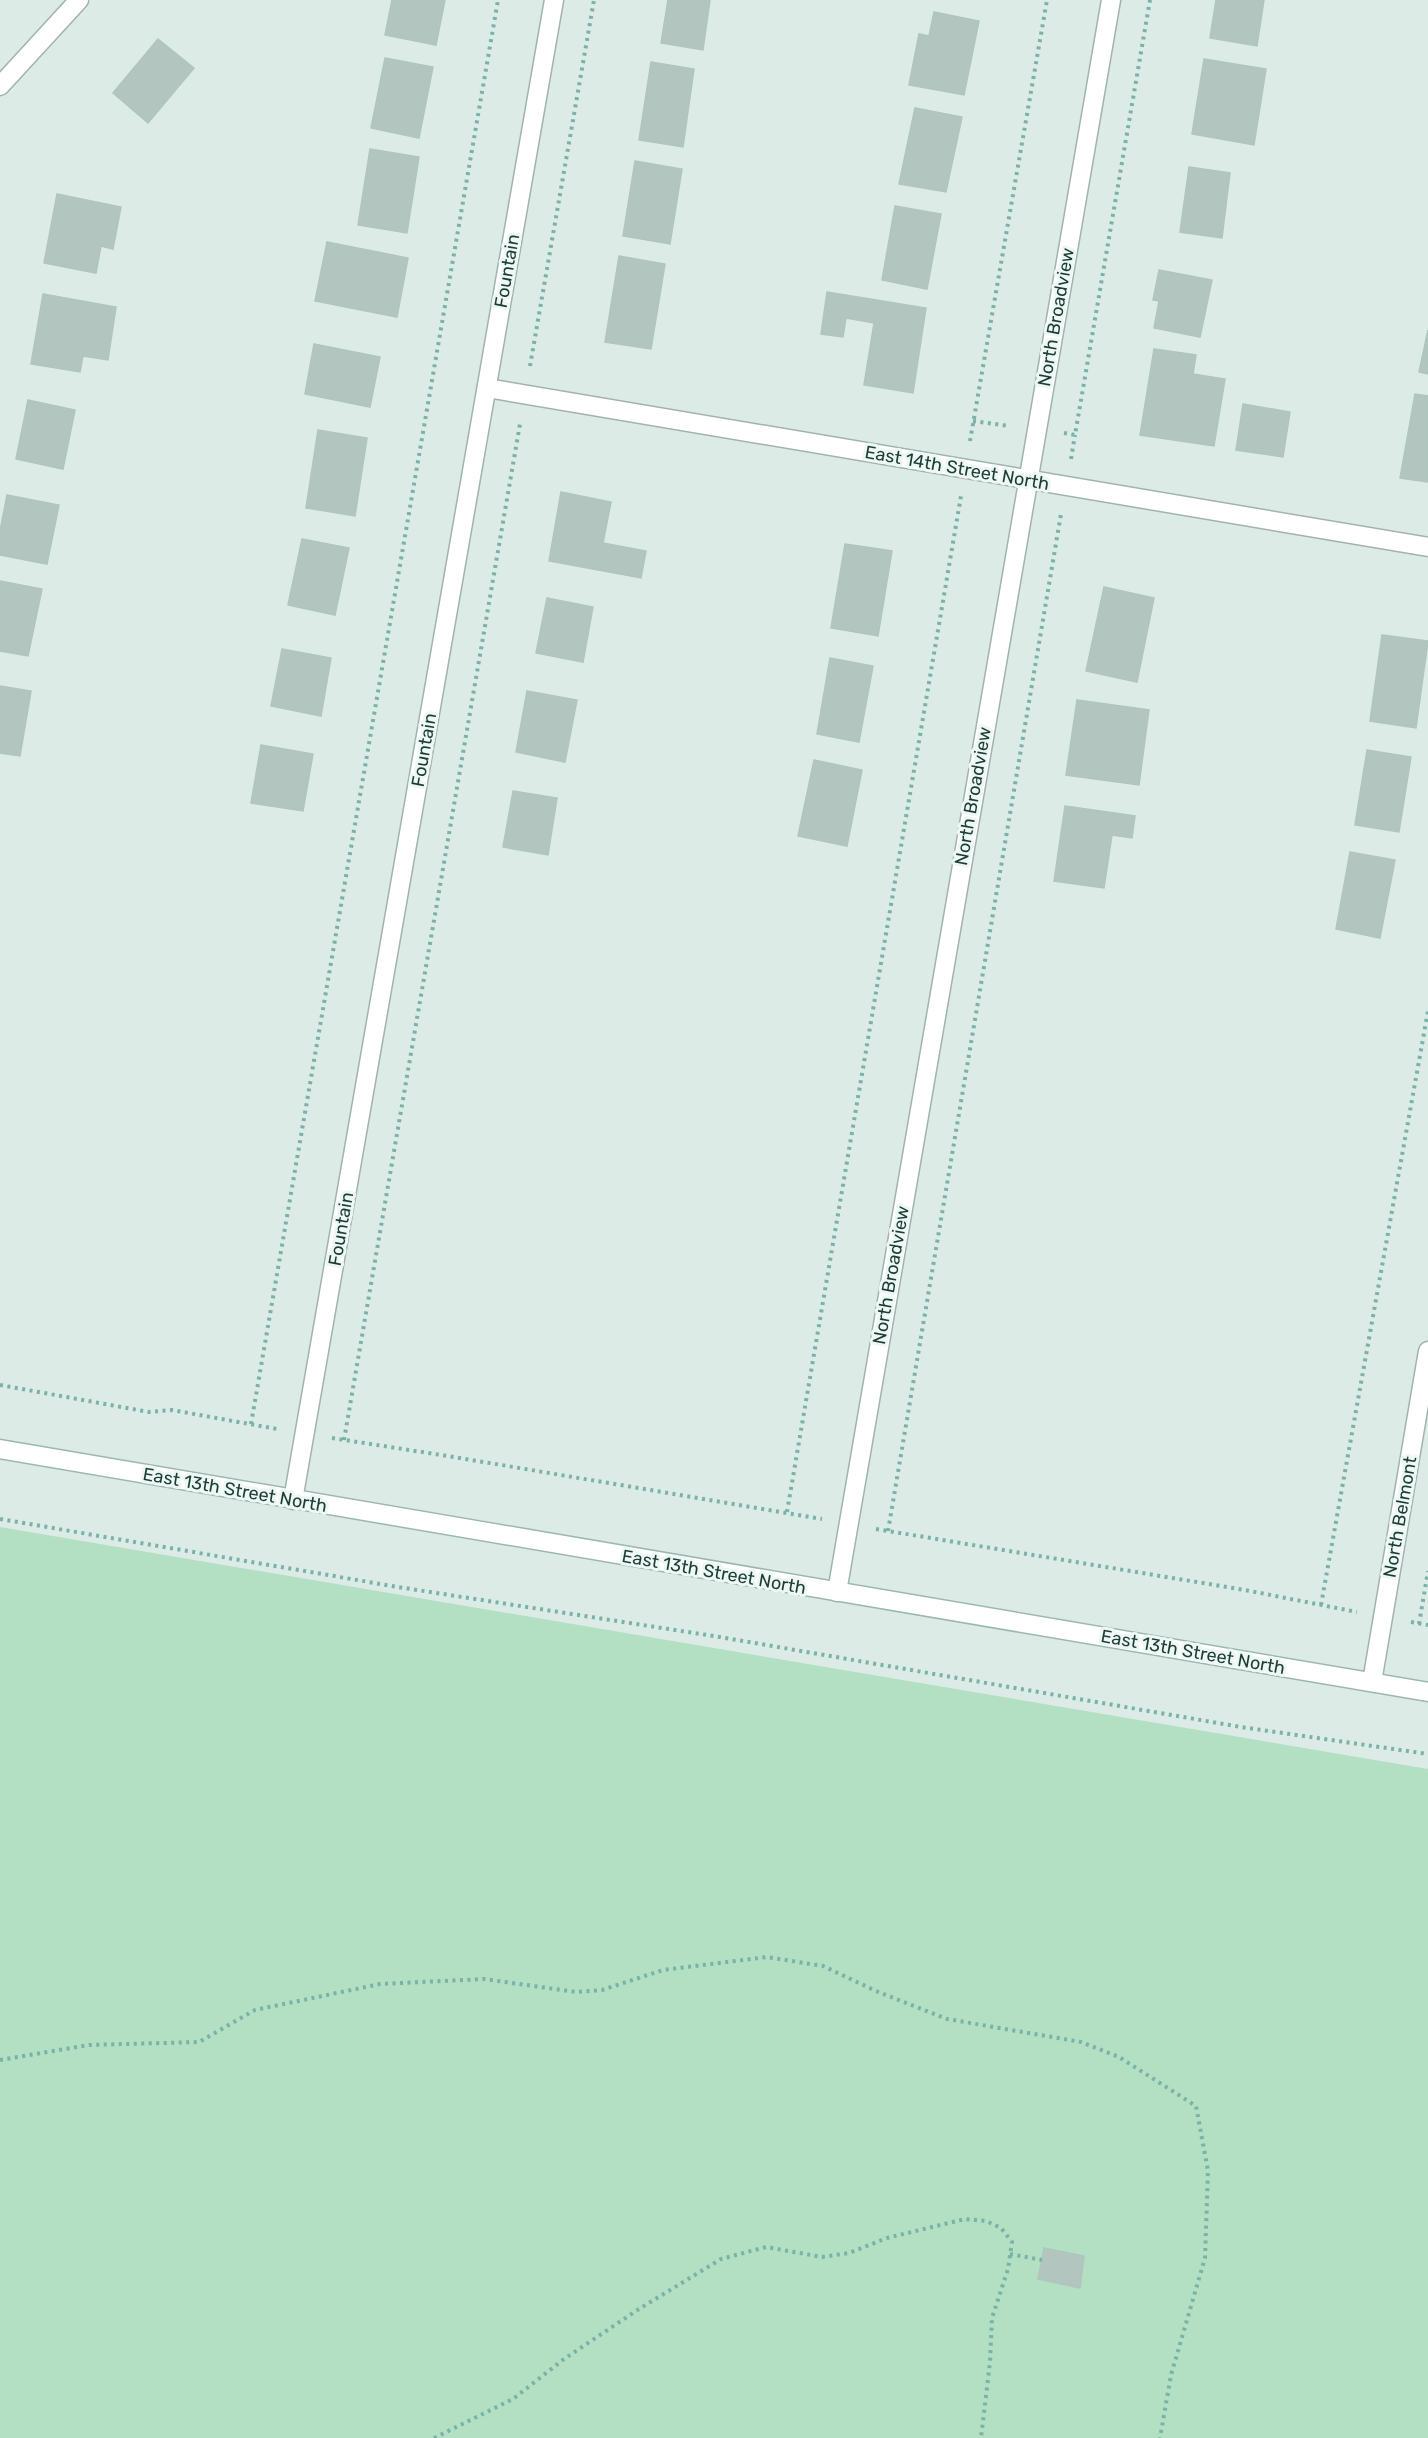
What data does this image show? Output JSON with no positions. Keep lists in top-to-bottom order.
{
  "streets": {
    "street": [
      "Fountain",
      "North Broadview",
      "East 14th Street North",
      "East 13th Street North",
      "North Belmont"
    ]
  },
  "crossings": [
    ["Fountain", "East 14th Street North"],
    ["Fountain", "East 13th Street North"],
    ["North Broadview", "East 14th Street North"],
    ["North Broadview", "East 13th Street North"],
    ["East 13th Street North", "North Belmont"]
  ]
}
